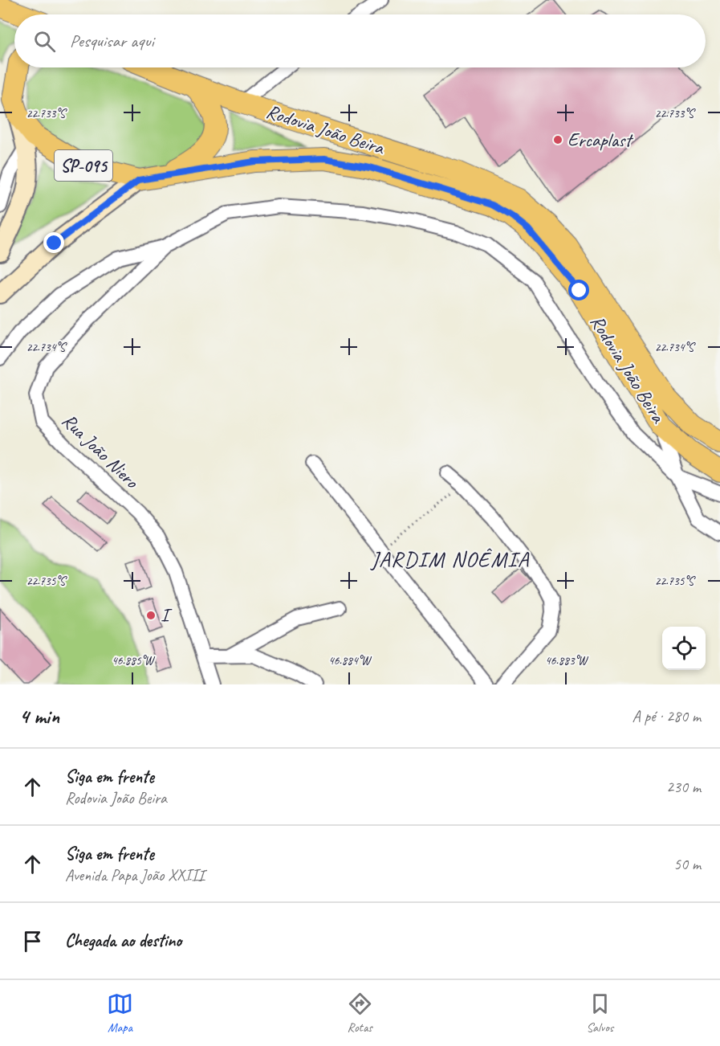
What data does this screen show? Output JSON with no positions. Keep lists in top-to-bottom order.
{
  "streets": {
    "main road": ["Rodovia João Beira", "SP-095"],
    "street": ["Rua João Niero"]
  },
  "districts": ["JARDIM NOÊMIA"],
  "places": ["Ercaplast", "I"],
  "page": {
    "search": "Pesquisar aqui",
    "heading": ["4 min", "A pé · 280 m"],
    "list": [
      ["Siga em frente", "Rodovia João Beira", "230 m"],
      ["Siga em frente", "Avenida Papa João XXIII", "50 m"],
      "Chegada ao destino"
    ],
    "nav": ["Mapa", "Rotas", "Salvos"]
  },
  "coordinates": [
    "22.733°S",
    "22.734°S",
    "22.735°S",
    "46.885°W",
    "46.884°W",
    "46.883°W"
  ]
}
